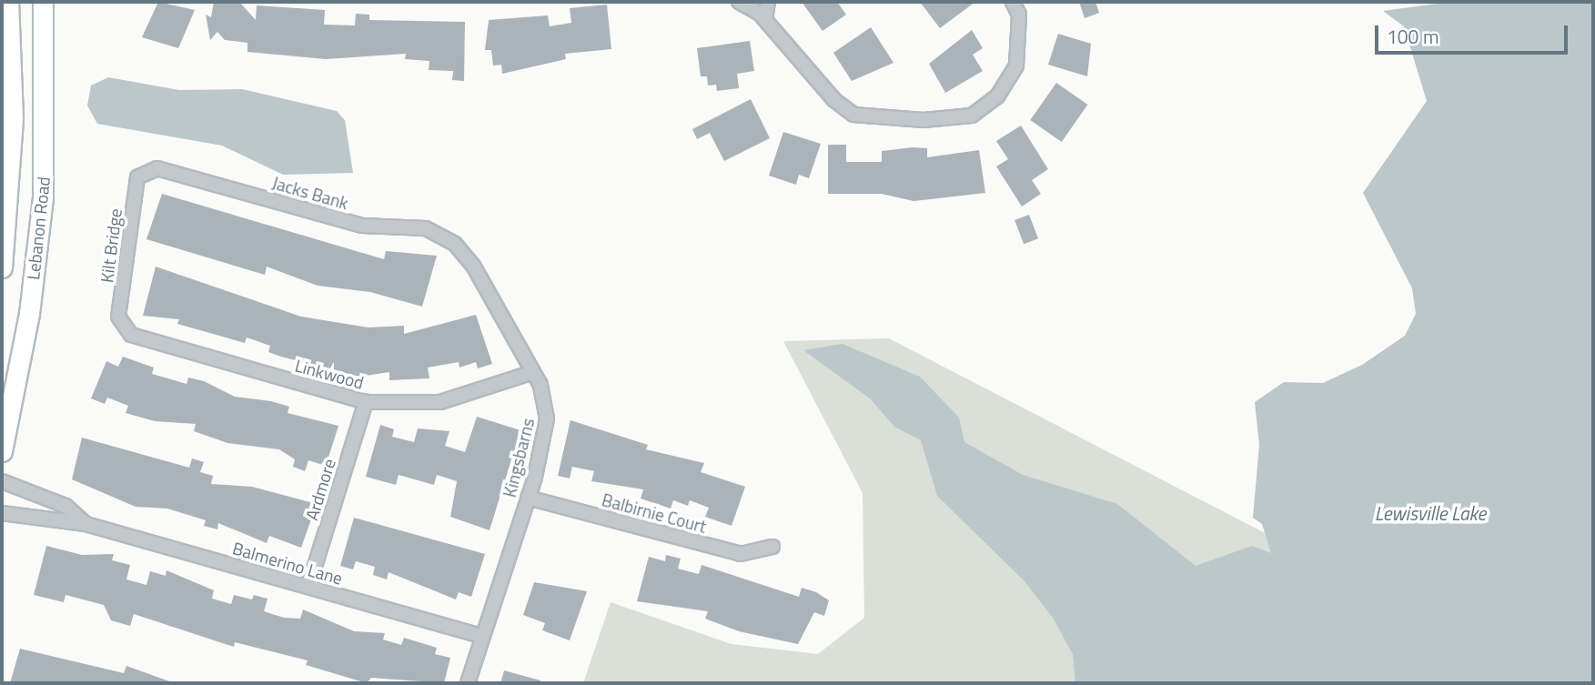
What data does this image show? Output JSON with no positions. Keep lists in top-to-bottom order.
{
  "streets": {
    "main road": ["Lebanon Road"],
    "street": [
      "Jacks Bank",
      "Kilt Bridge",
      "Linkwood",
      "Kingsbarns",
      "Ardmore",
      "Balbirnie Court",
      "Balmerino Lane"
    ]
  },
  "crossings": [
    ["Jacks Bank", "Kilt Bridge"],
    ["Jacks Bank", "Kingsbarns"],
    ["Kilt Bridge", "Linkwood"],
    ["Linkwood", "Kingsbarns"],
    ["Linkwood", "Ardmore"],
    ["Kingsbarns", "Balbirnie Court"],
    ["Kingsbarns", "Balmerino Lane"],
    ["Ardmore", "Balmerino Lane"]
  ],
  "water": ["Lewisville Lake"],
  "scale_bar": "100 m"
}
